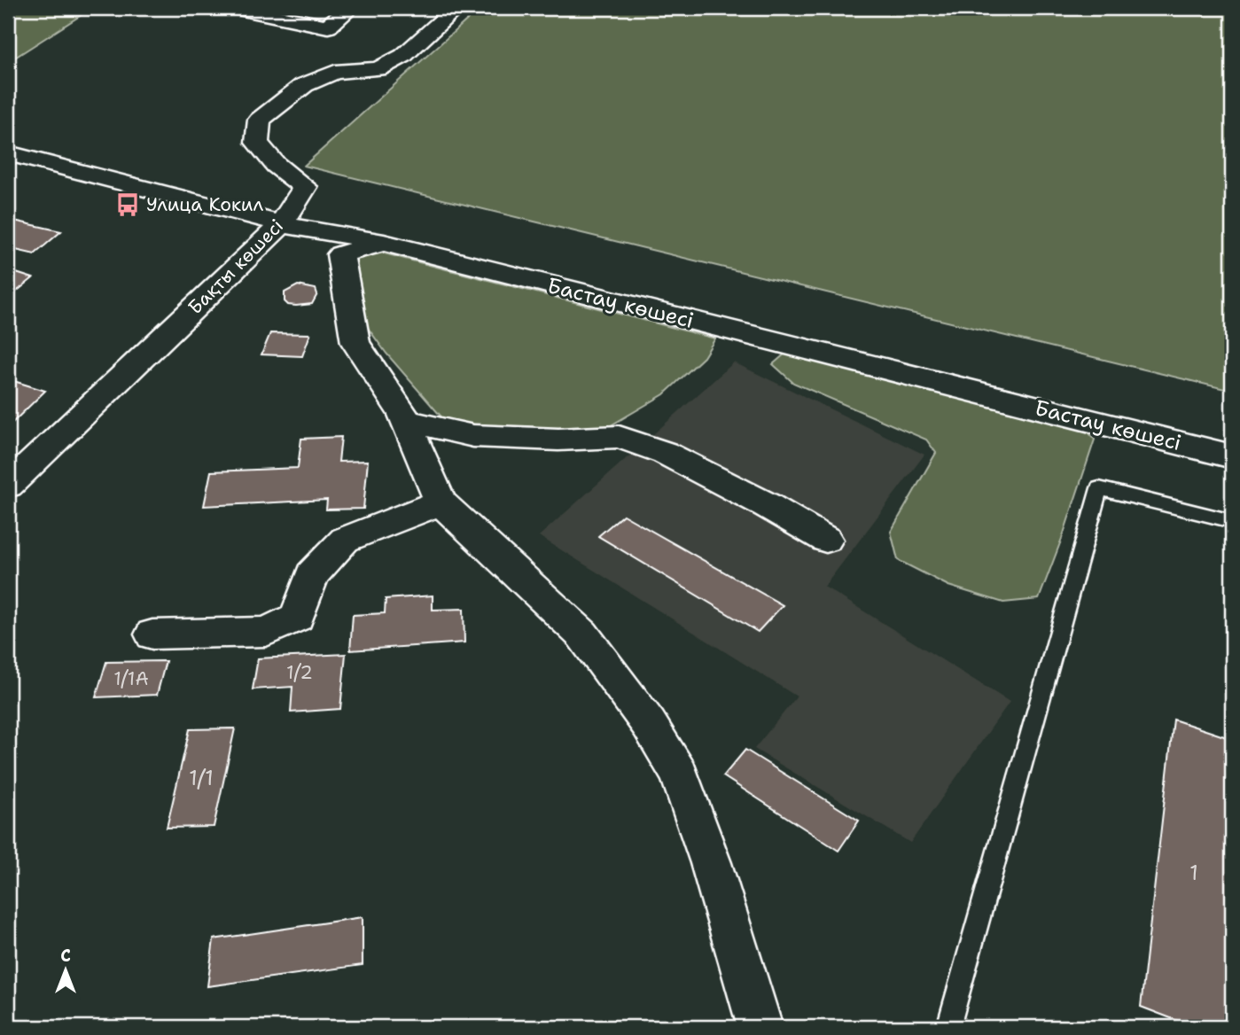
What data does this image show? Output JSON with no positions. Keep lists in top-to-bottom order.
{
  "streets": {
    "street": ["Бақты көшесі", "Бастау көшесі"]
  },
  "crossings": [
    ["Бақты көшесі", "Бастау көшесі"]
  ],
  "places": {
    "bus stop": ["Улица Кокил"]
  },
  "house_numbers": [
    "1/2",
    "1/1А",
    "1/1",
    "1"
  ],
  "north": "top"
}
